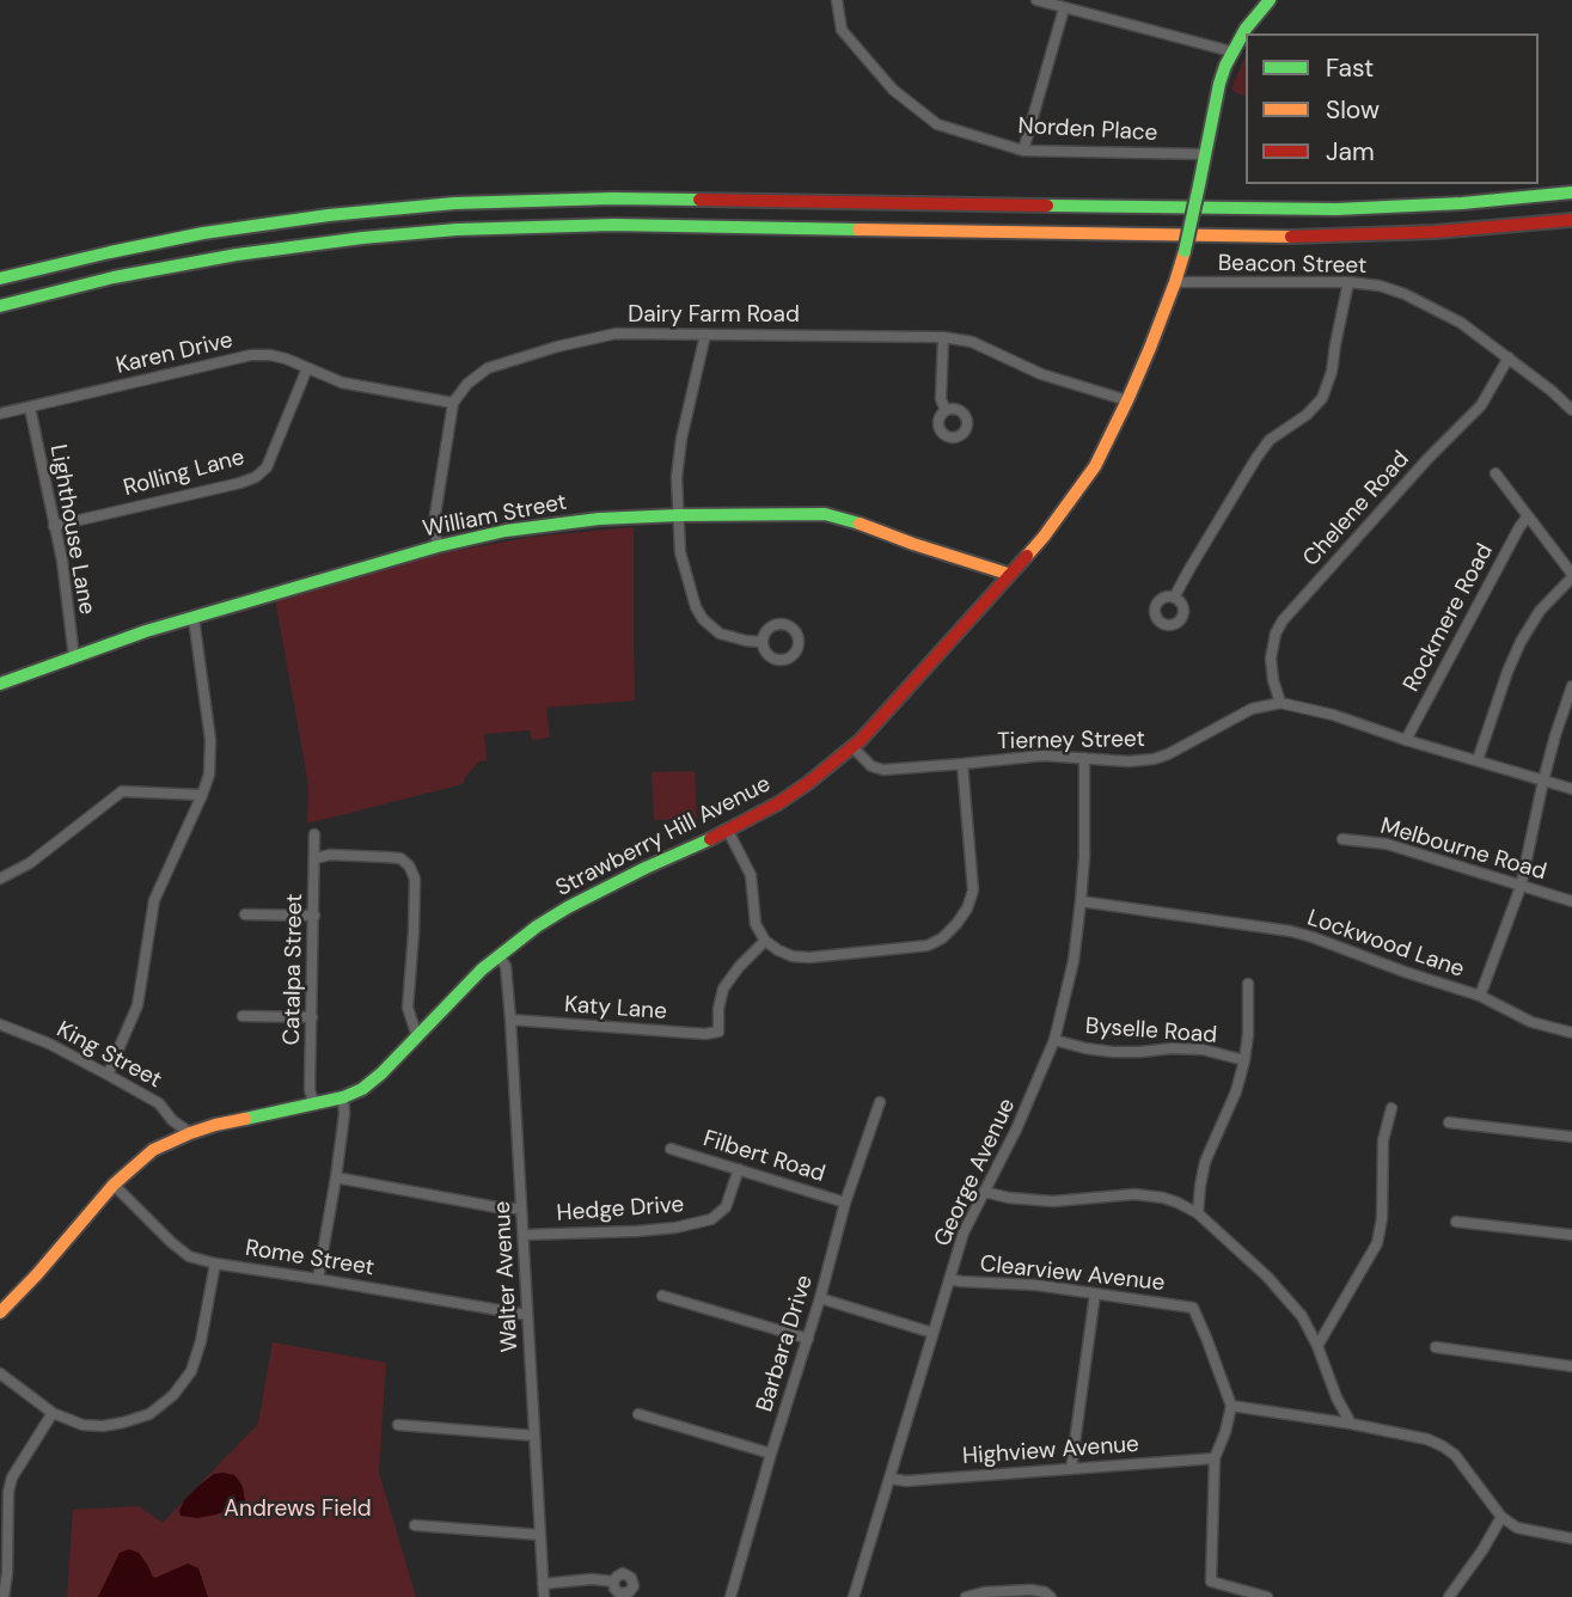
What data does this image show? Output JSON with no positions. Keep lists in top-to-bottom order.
{
  "streets": {
    "main road": ["William Street", "Strawberry Hill Avenue"],
    "street": [
      "Norden Place",
      "Beacon Street",
      "Dairy Farm Road",
      "Karen Drive",
      "Rolling Lane",
      "Chelene Road",
      "Lighthouse Lane",
      "Rockmere Road",
      "Tierney Street",
      "Melbourne Road",
      "Lockwood Lane",
      "Catalpa Street",
      "Katy Lane",
      "Byselle Road",
      "King Street",
      "Filbert Road",
      "George Avenue",
      "Hedge Drive",
      "Rome Street",
      "Clearview Avenue",
      "Walter Avenue",
      "Barbara Drive",
      "Highview Avenue"
    ]
  },
  "crossings": [
    ["Norden Place", "Strawberry Hill Avenue"],
    ["Beacon Street", "Chelene Road"],
    ["Beacon Street", "Strawberry Hill Avenue"],
    ["Dairy Farm Road", "Karen Drive"],
    ["Dairy Farm Road", "Strawberry Hill Avenue"],
    ["Karen Drive", "Rolling Lane"],
    ["Karen Drive", "Lighthouse Lane"],
    ["Rolling Lane", "Lighthouse Lane"],
    ["Chelene Road", "Tierney Street"],
    ["William Street", "Lighthouse Lane"],
    ["William Street", "Strawberry Hill Avenue"],
    ["Rockmere Road", "Tierney Street"],
    ["Tierney Street", "Strawberry Hill Avenue"],
    ["Tierney Street", "George Avenue"],
    ["Strawberry Hill Avenue", "Catalpa Street"],
    ["Strawberry Hill Avenue", "King Street"],
    ["Strawberry Hill Avenue", "Rome Street"],
    ["Strawberry Hill Avenue", "Walter Avenue"],
    ["Lockwood Lane", "George Avenue"],
    ["Katy Lane", "Walter Avenue"],
    ["Byselle Road", "George Avenue"],
    ["Filbert Road", "Hedge Drive"],
    ["Filbert Road", "Barbara Drive"],
    ["George Avenue", "Clearview Avenue"],
    ["George Avenue", "Highview Avenue"],
    ["Hedge Drive", "Walter Avenue"],
    ["Rome Street", "Walter Avenue"]
  ],
  "parks": ["Andrews Field"],
  "legend": ["Fast", "Slow", "Jam"]
}
